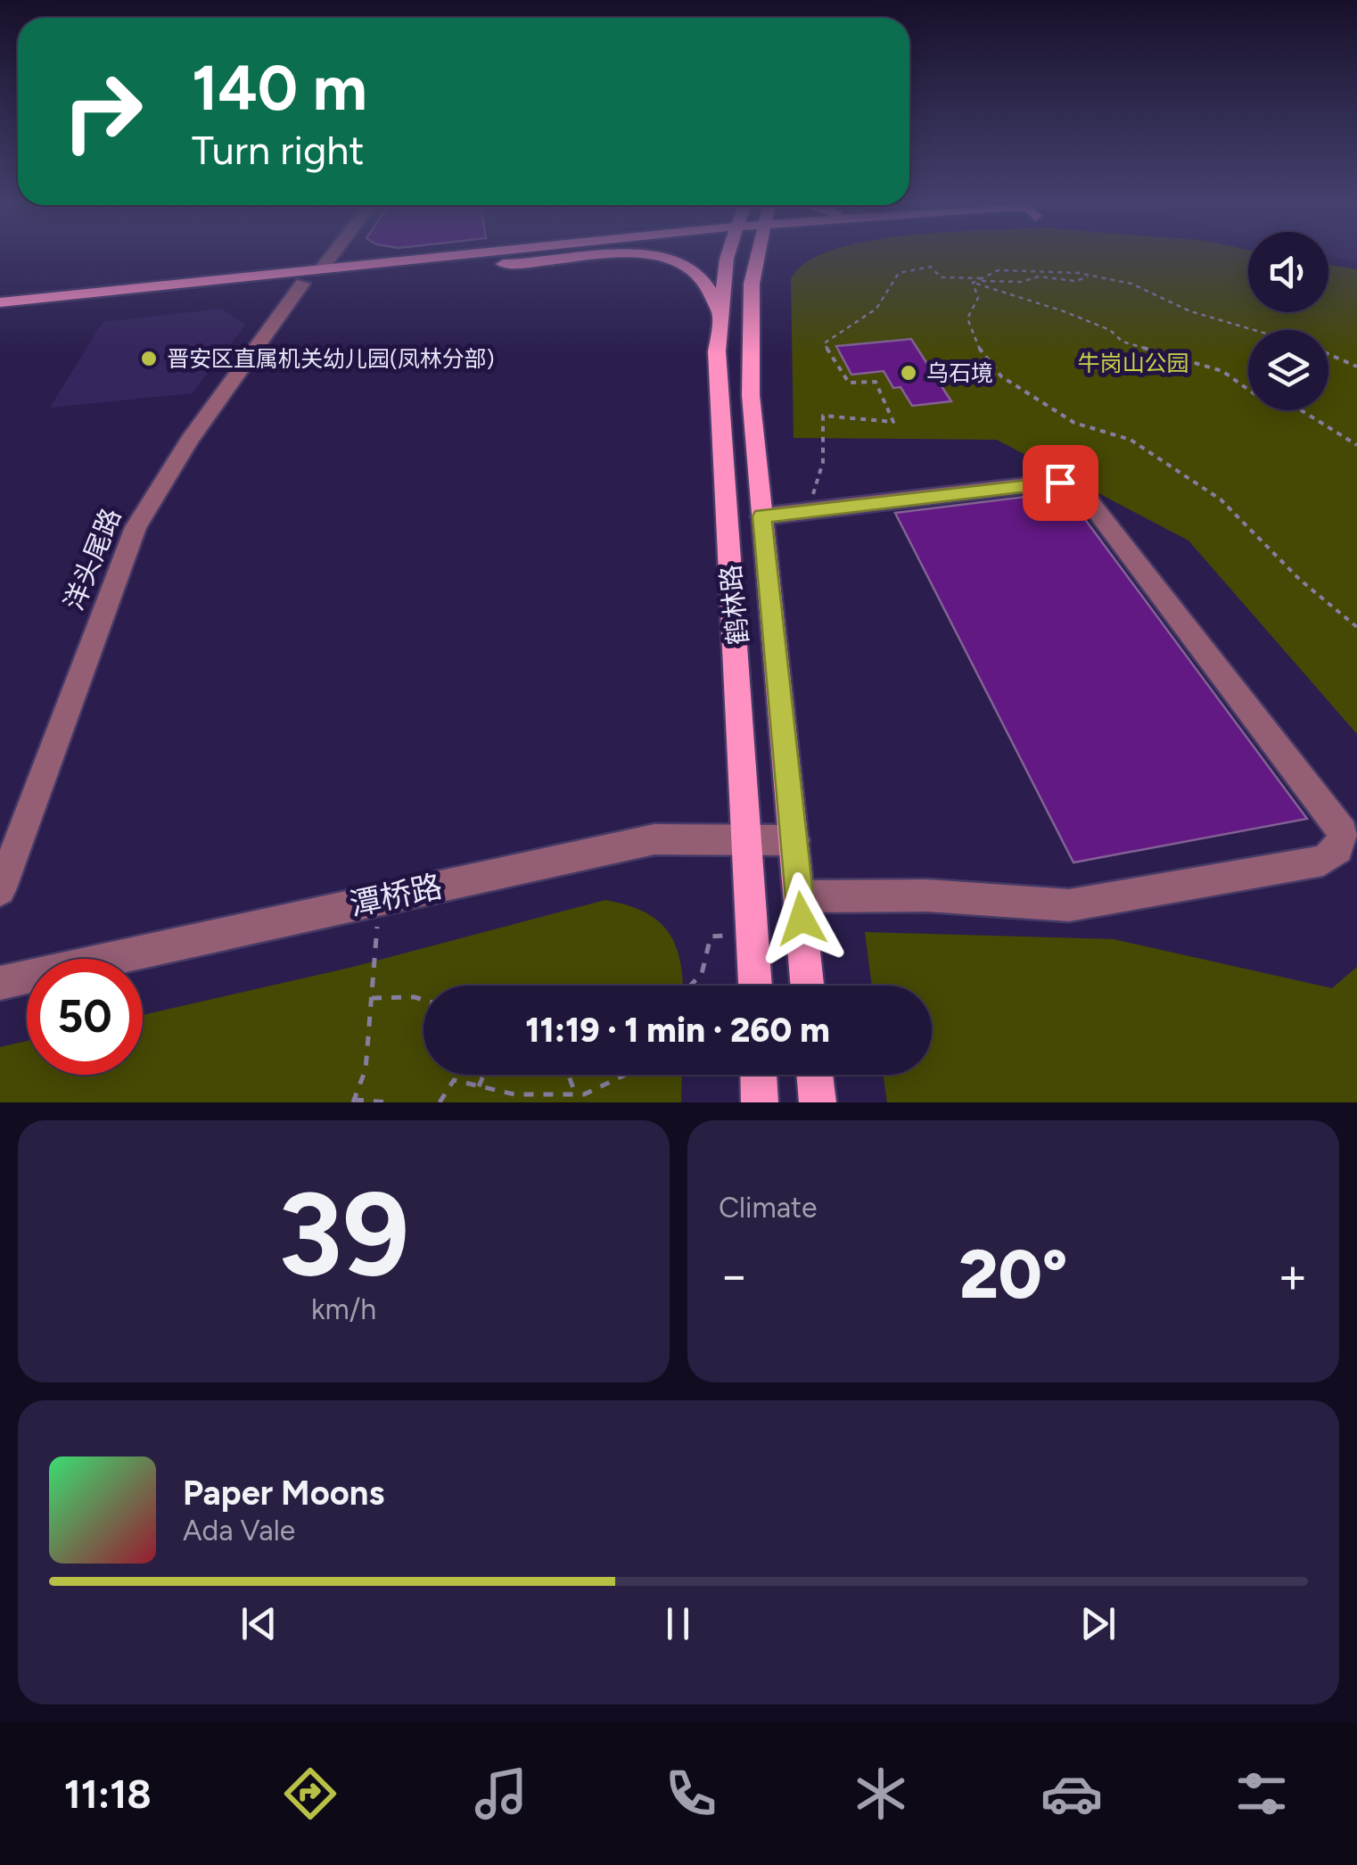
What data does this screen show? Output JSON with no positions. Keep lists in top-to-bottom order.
{
  "streets": {
    "main road": ["鹤林路"],
    "street": ["洋头尾路", "潭桥路"]
  },
  "crossings": [
    ["鹤林路", "潭桥路"]
  ],
  "parks": ["牛岗山公园"],
  "places": ["晋安区直属机关幼儿园(凤林分部)", "乌石境"],
  "page": {
    "turn": ["140 m", "Turn right"],
    "limit": "50",
    "trip": "11:19 · 1 min · 260 m",
    "tile": [
      ["39", "km/h"],
      "Climate"
    ],
    "heat": ["−", "20°", "+"],
    "song": ["Paper Moons", "Ada Vale"],
    "tabs": "11:18"
  }
}
